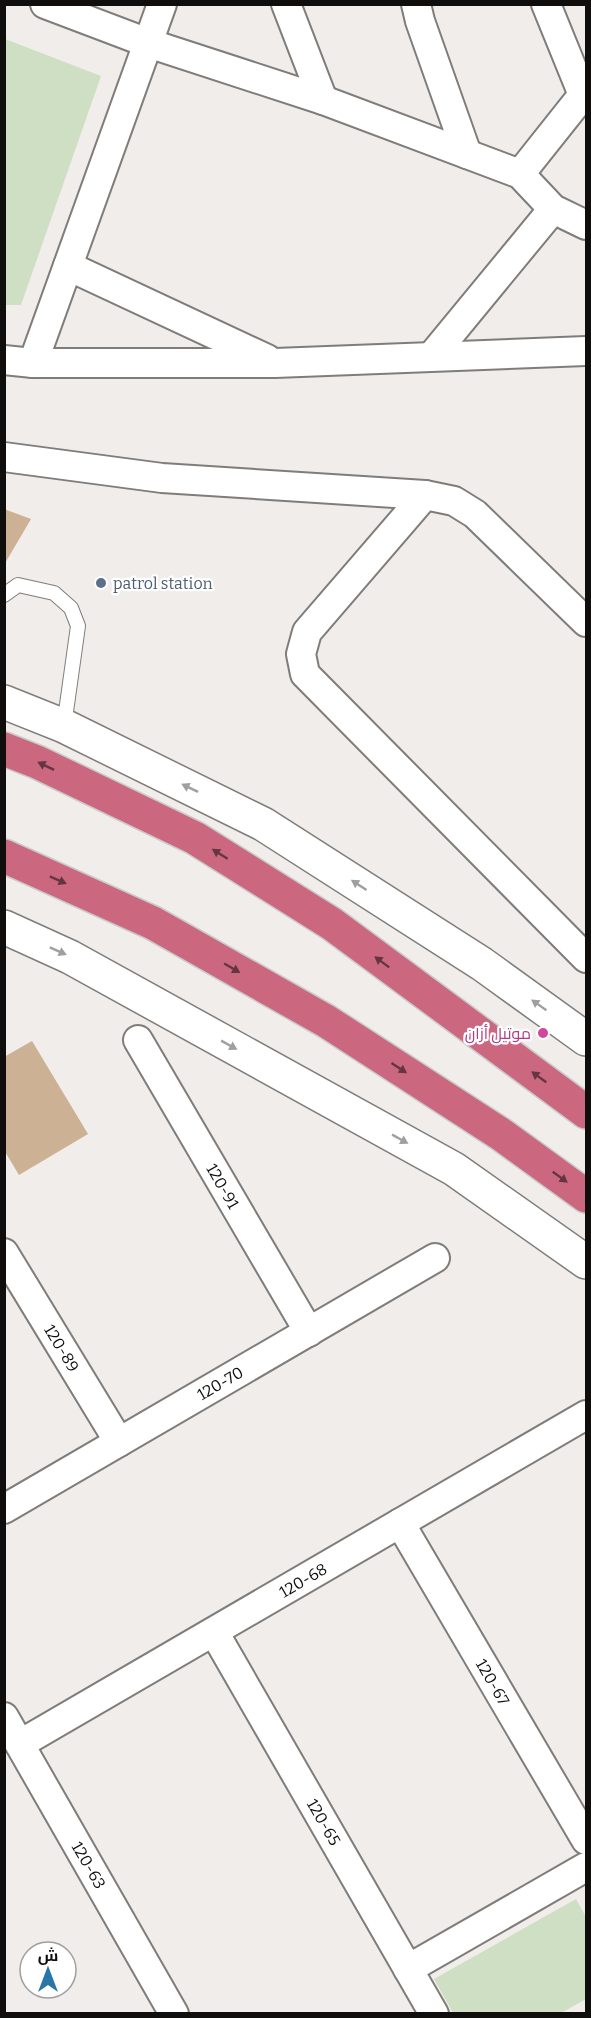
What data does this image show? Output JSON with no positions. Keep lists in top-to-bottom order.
{
  "streets": {
    "street": [
      "120-91",
      "120-89",
      "120-70",
      "120-68",
      "120-67",
      "120-65",
      "120-63"
    ]
  },
  "crossings": [
    ["120-91", "120-70"],
    ["120-89", "120-70"],
    ["120-68", "120-67"],
    ["120-68", "120-65"],
    ["120-68", "120-63"]
  ],
  "places": ["patrol station", "موتيل أزان"],
  "north": "top"
}
